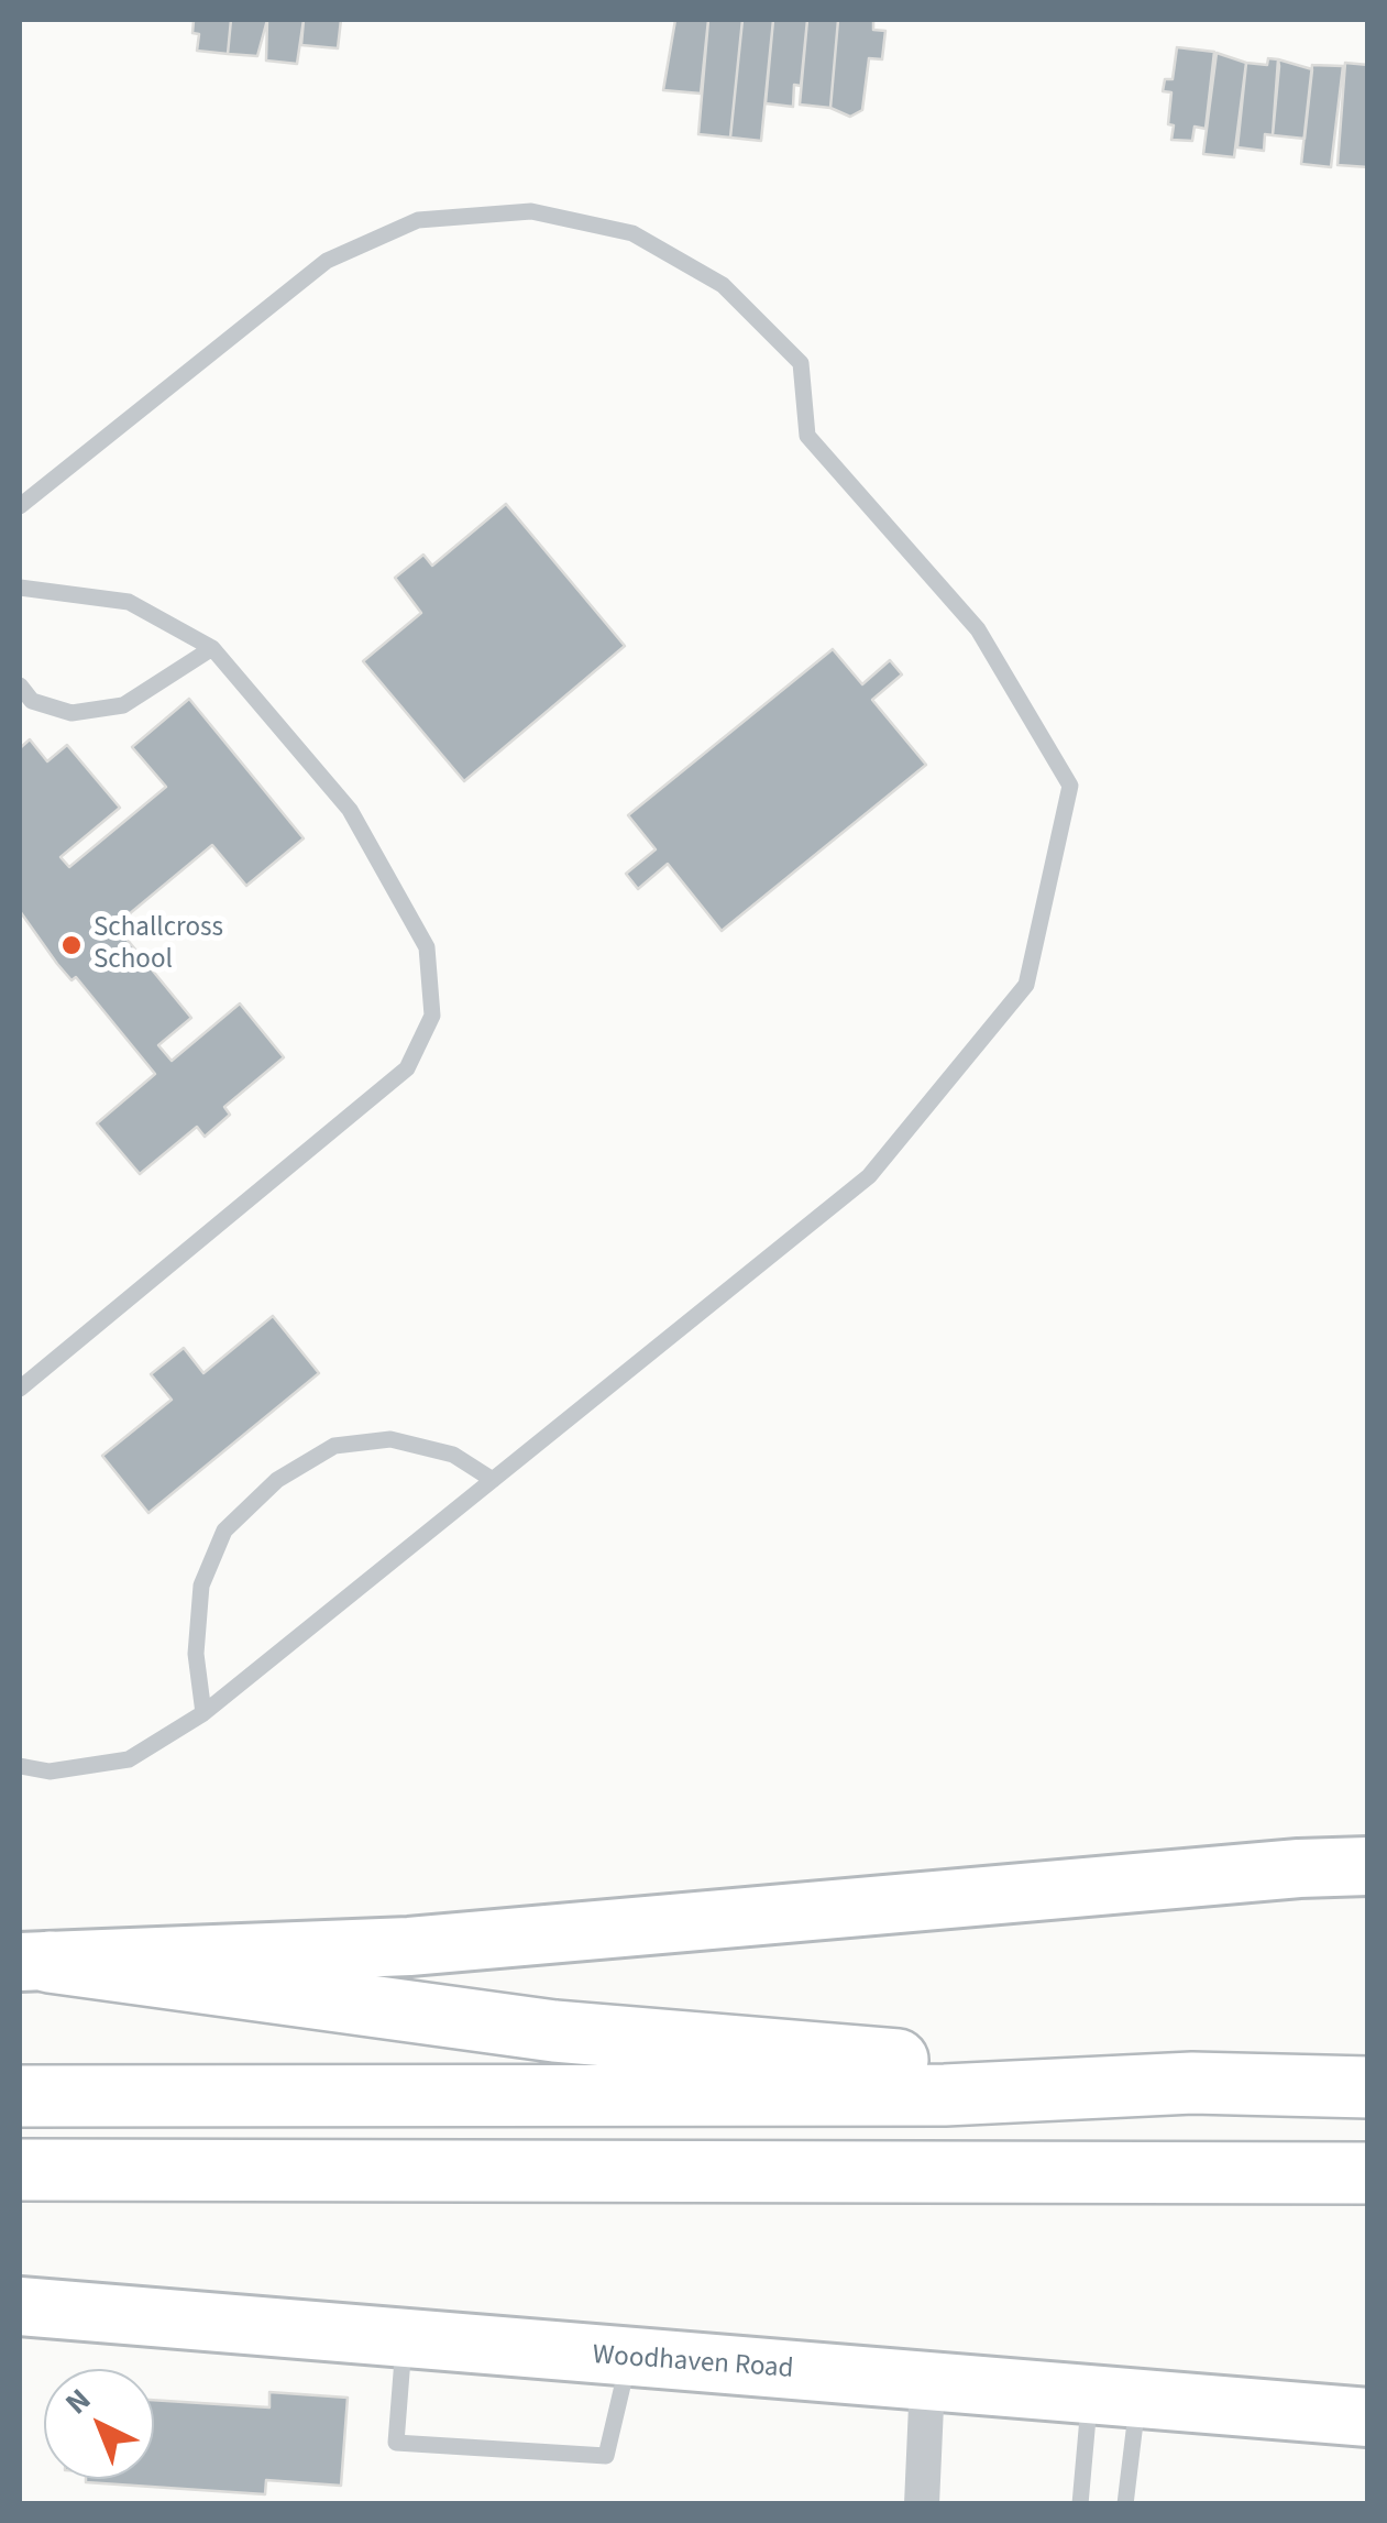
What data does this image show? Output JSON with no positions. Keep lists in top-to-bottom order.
{
  "streets": {
    "main road": ["Woodhaven Road"]
  },
  "places": ["Schallcross School"],
  "north": "top left"
}
